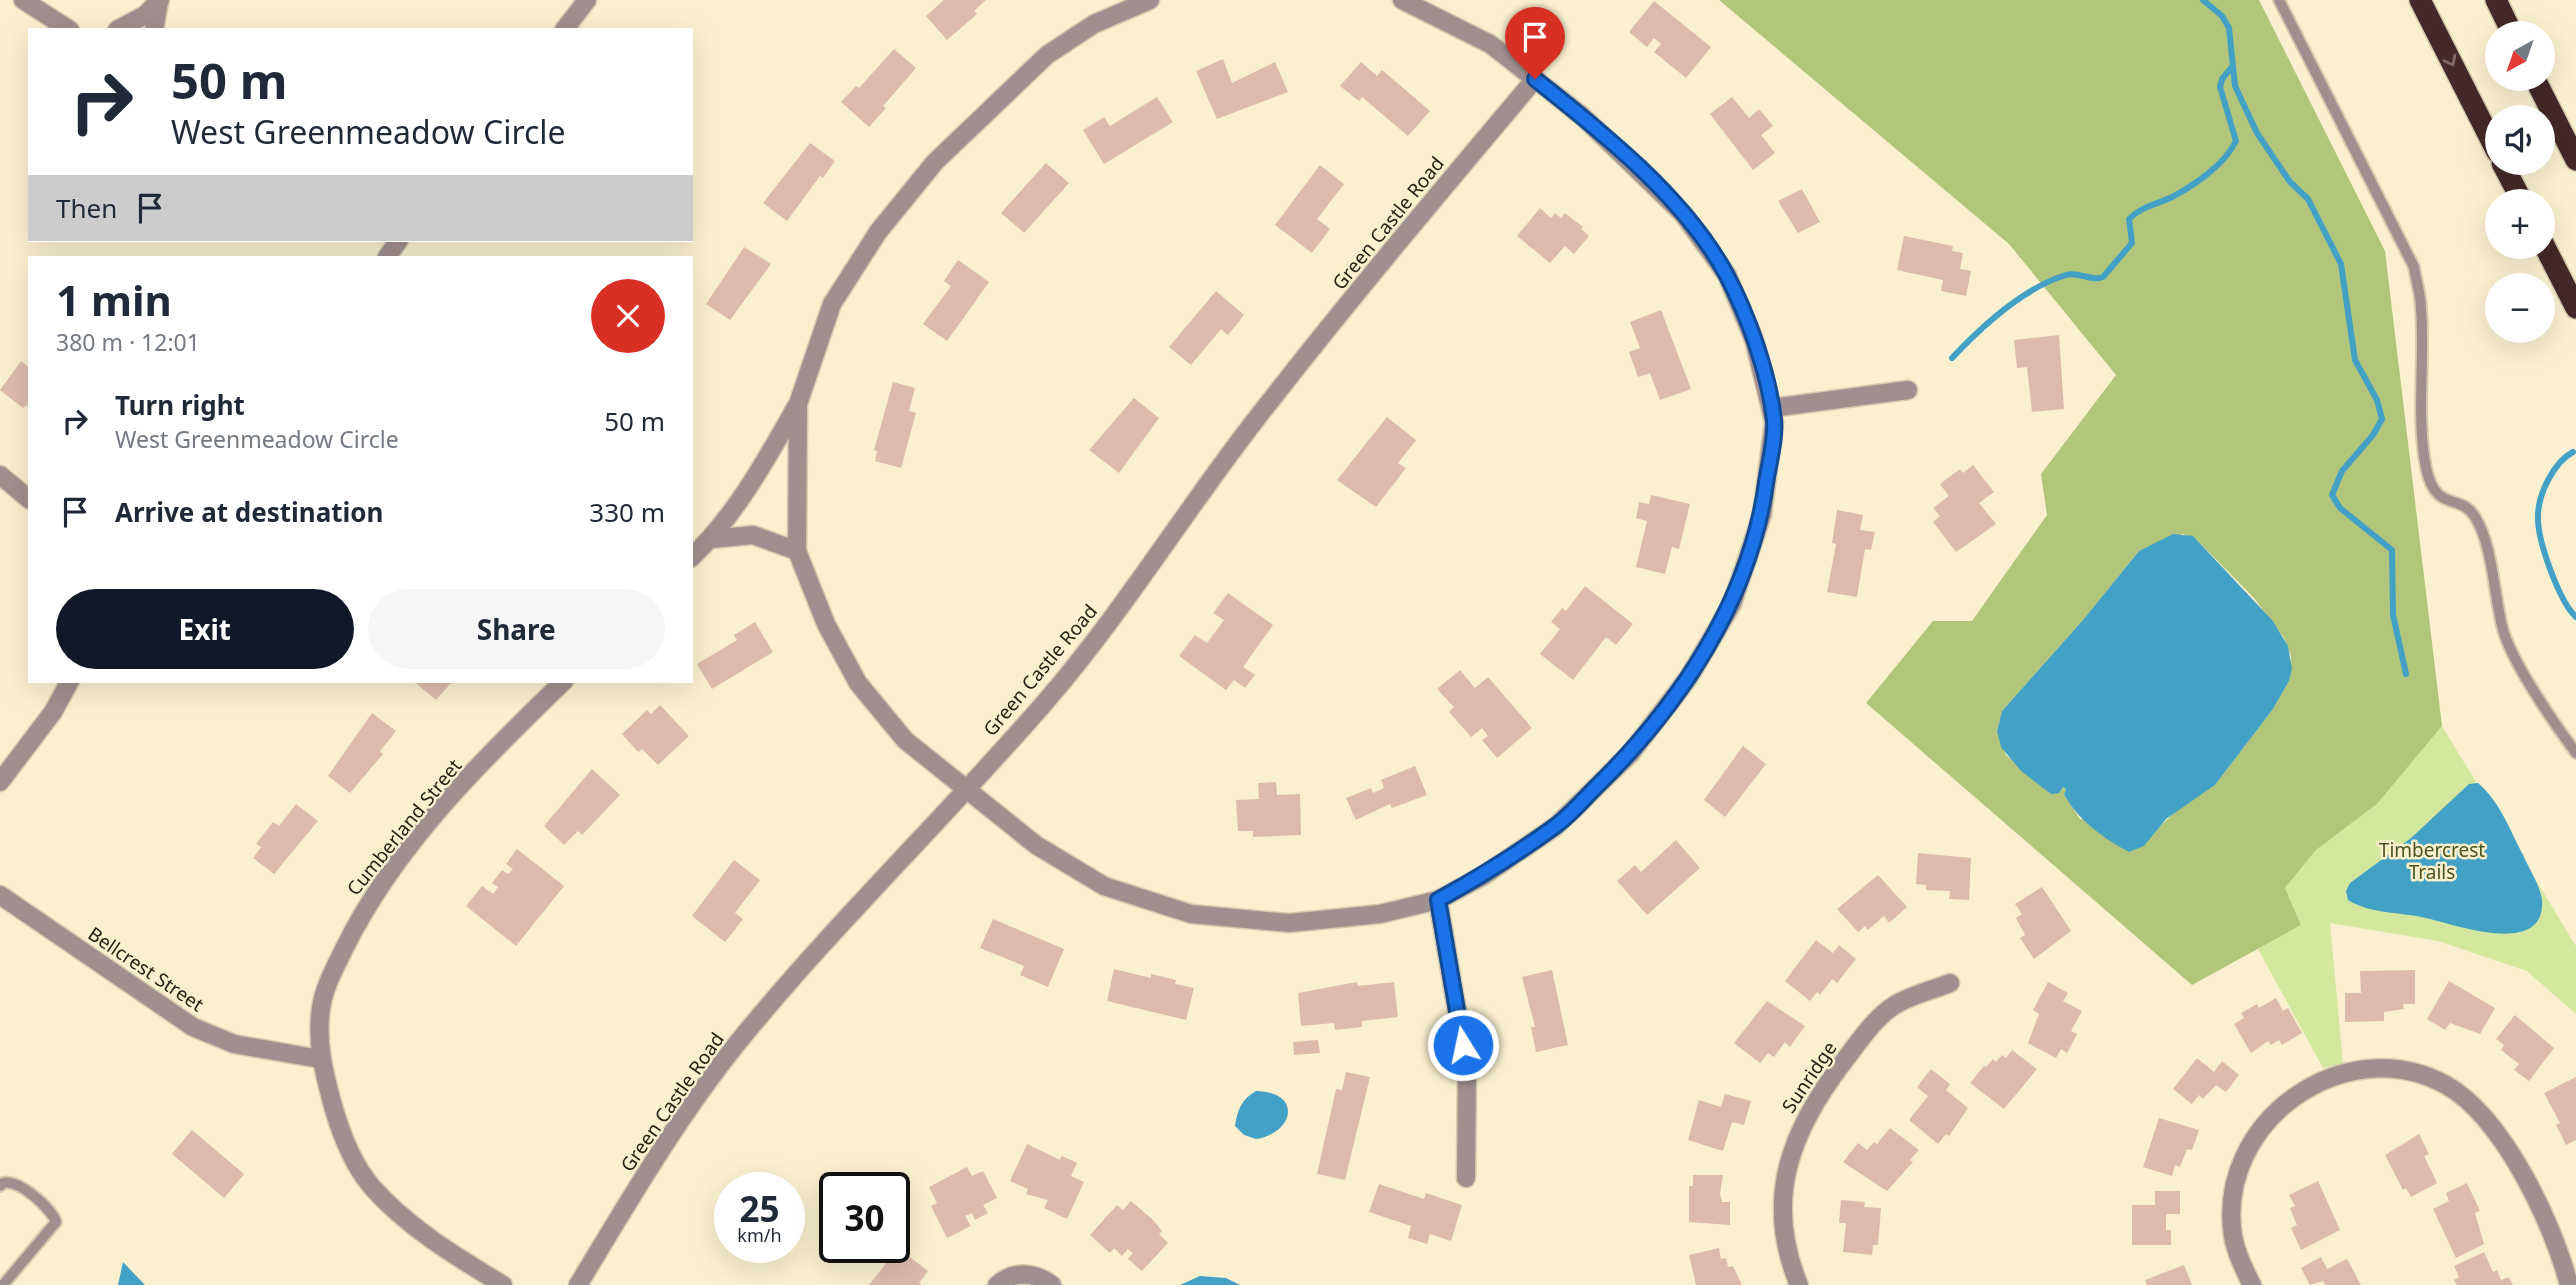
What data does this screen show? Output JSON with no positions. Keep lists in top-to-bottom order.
{
  "streets": {
    "street": [
      "Green Castle Road",
      "Cumberland Street",
      "Bellcrest Street",
      "Sunridge"
    ]
  },
  "crossings": [
    ["Cumberland Street", "Bellcrest Street"]
  ],
  "parks": ["Timbercrest Trails"],
  "north": "bottom left",
  "page": {
    "map_buttons": ["+", "−"],
    "turn": ["50 m", "West Greenmeadow Circle"],
    "then": "Then",
    "heading": ["1 min", "380 m · 12:01"],
    "list": [
      {
        "name": "Turn right",
        "note": "West Greenmeadow Circle",
        "value": "50 m"
      },
      {
        "name": "Arrive at destination",
        "value": "330 m"
      }
    ],
    "buttons": ["Exit", "Share"],
    "speed": "25 km/h",
    "limit": "30"
  }
}
